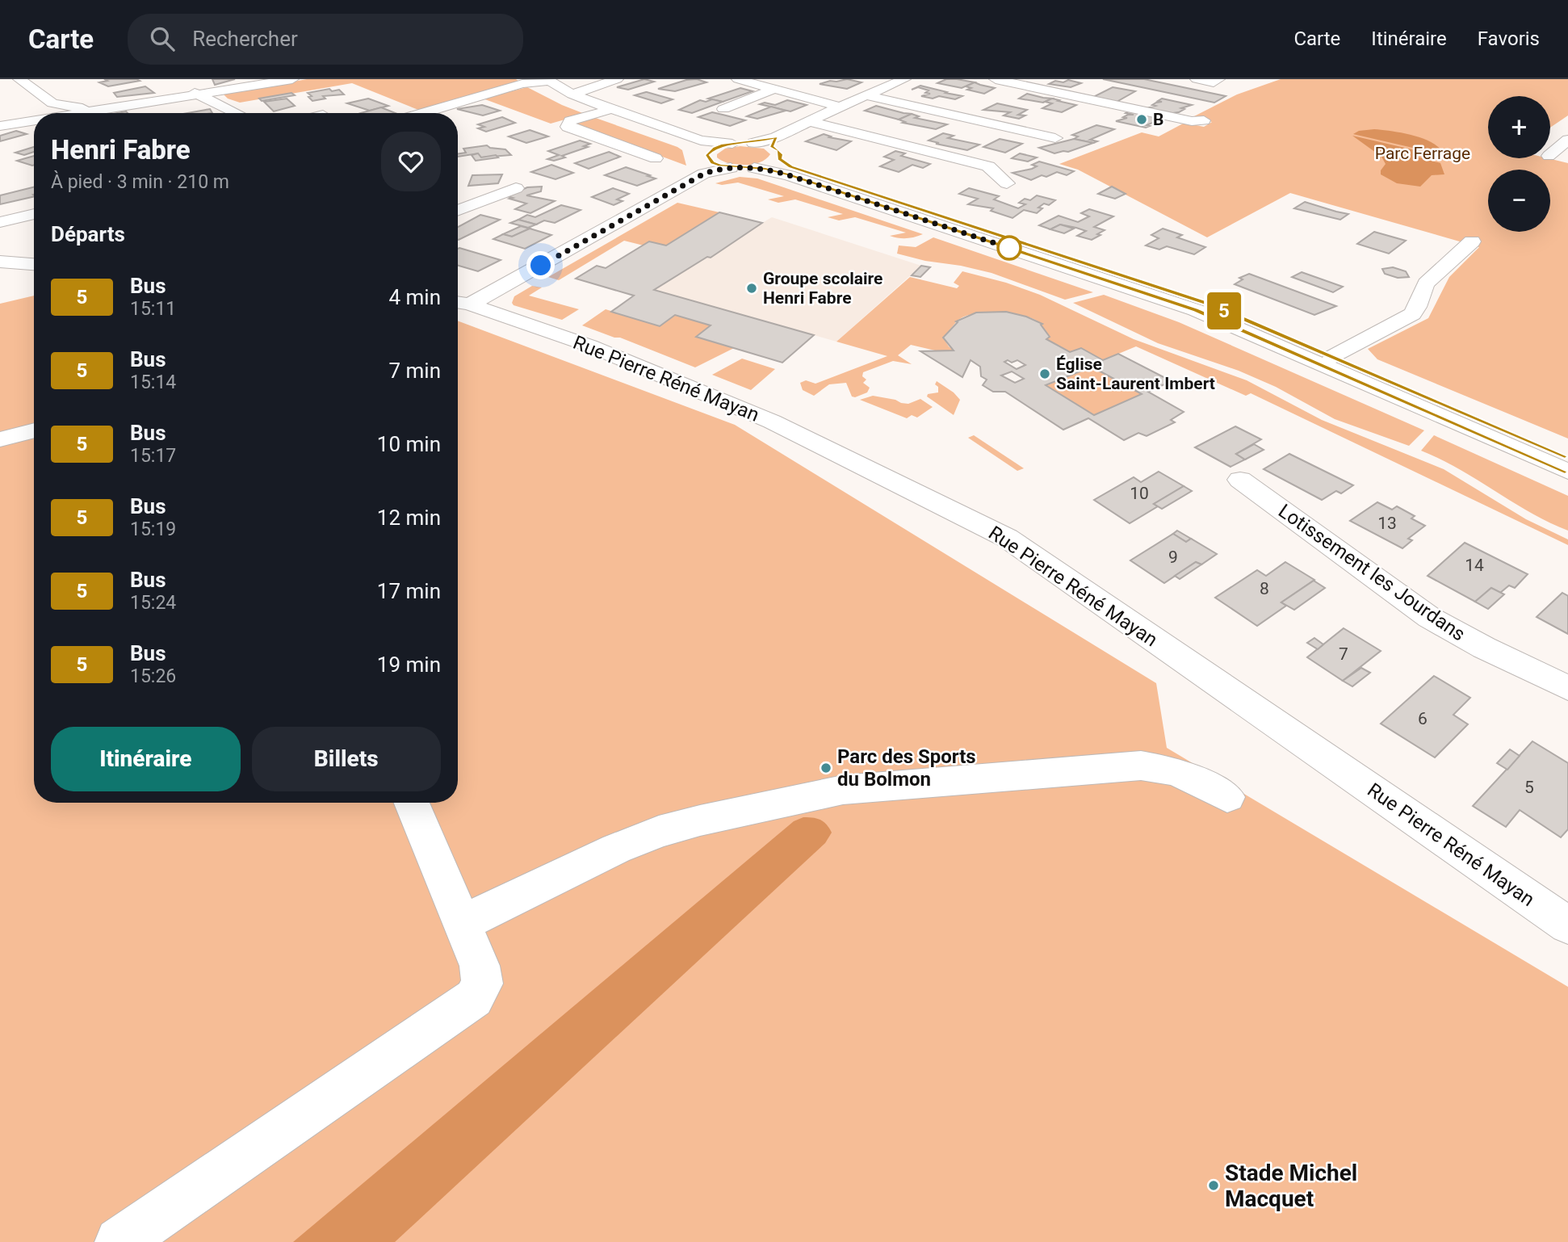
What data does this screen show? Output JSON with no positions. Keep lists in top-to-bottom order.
{
  "streets": {
    "street": ["Rue Pierre Réné Mayan", "Lotissement les Jourdans"]
  },
  "parks": ["Parc Ferrage"],
  "places": [
    "B",
    "Groupe scolaire Henri Fabre",
    "Église Saint-Laurent Imbert",
    "Parc des Sports du Bolmon",
    "Stade Michel Macquet"
  ],
  "lines": ["bus line 5"],
  "house_numbers": [
    "10",
    "13",
    "9",
    "14",
    "8",
    "7",
    "6",
    "5"
  ],
  "page": {
    "header": "Carte",
    "search": "Rechercher",
    "nav": ["Carte", "Itinéraire", "Favoris"],
    "on_map": "5",
    "map_buttons": ["+", "−"],
    "heading": [
      ["Henri Fabre", "À pied · 3 min · 210 m"],
      "Départs"
    ],
    "list": [
      {
        "mark": "5",
        "name": "Bus",
        "note": "15:11",
        "value": "4 min"
      },
      {
        "mark": "5",
        "name": "Bus",
        "note": "15:14",
        "value": "7 min"
      },
      {
        "mark": "5",
        "name": "Bus",
        "note": "15:17",
        "value": "10 min"
      },
      {
        "mark": "5",
        "name": "Bus",
        "note": "15:19",
        "value": "12 min"
      },
      {
        "mark": "5",
        "name": "Bus",
        "note": "15:24",
        "value": "17 min"
      },
      {
        "mark": "5",
        "name": "Bus",
        "note": "15:26",
        "value": "19 min"
      }
    ],
    "buttons": ["Itinéraire", "Billets"]
  }
}
